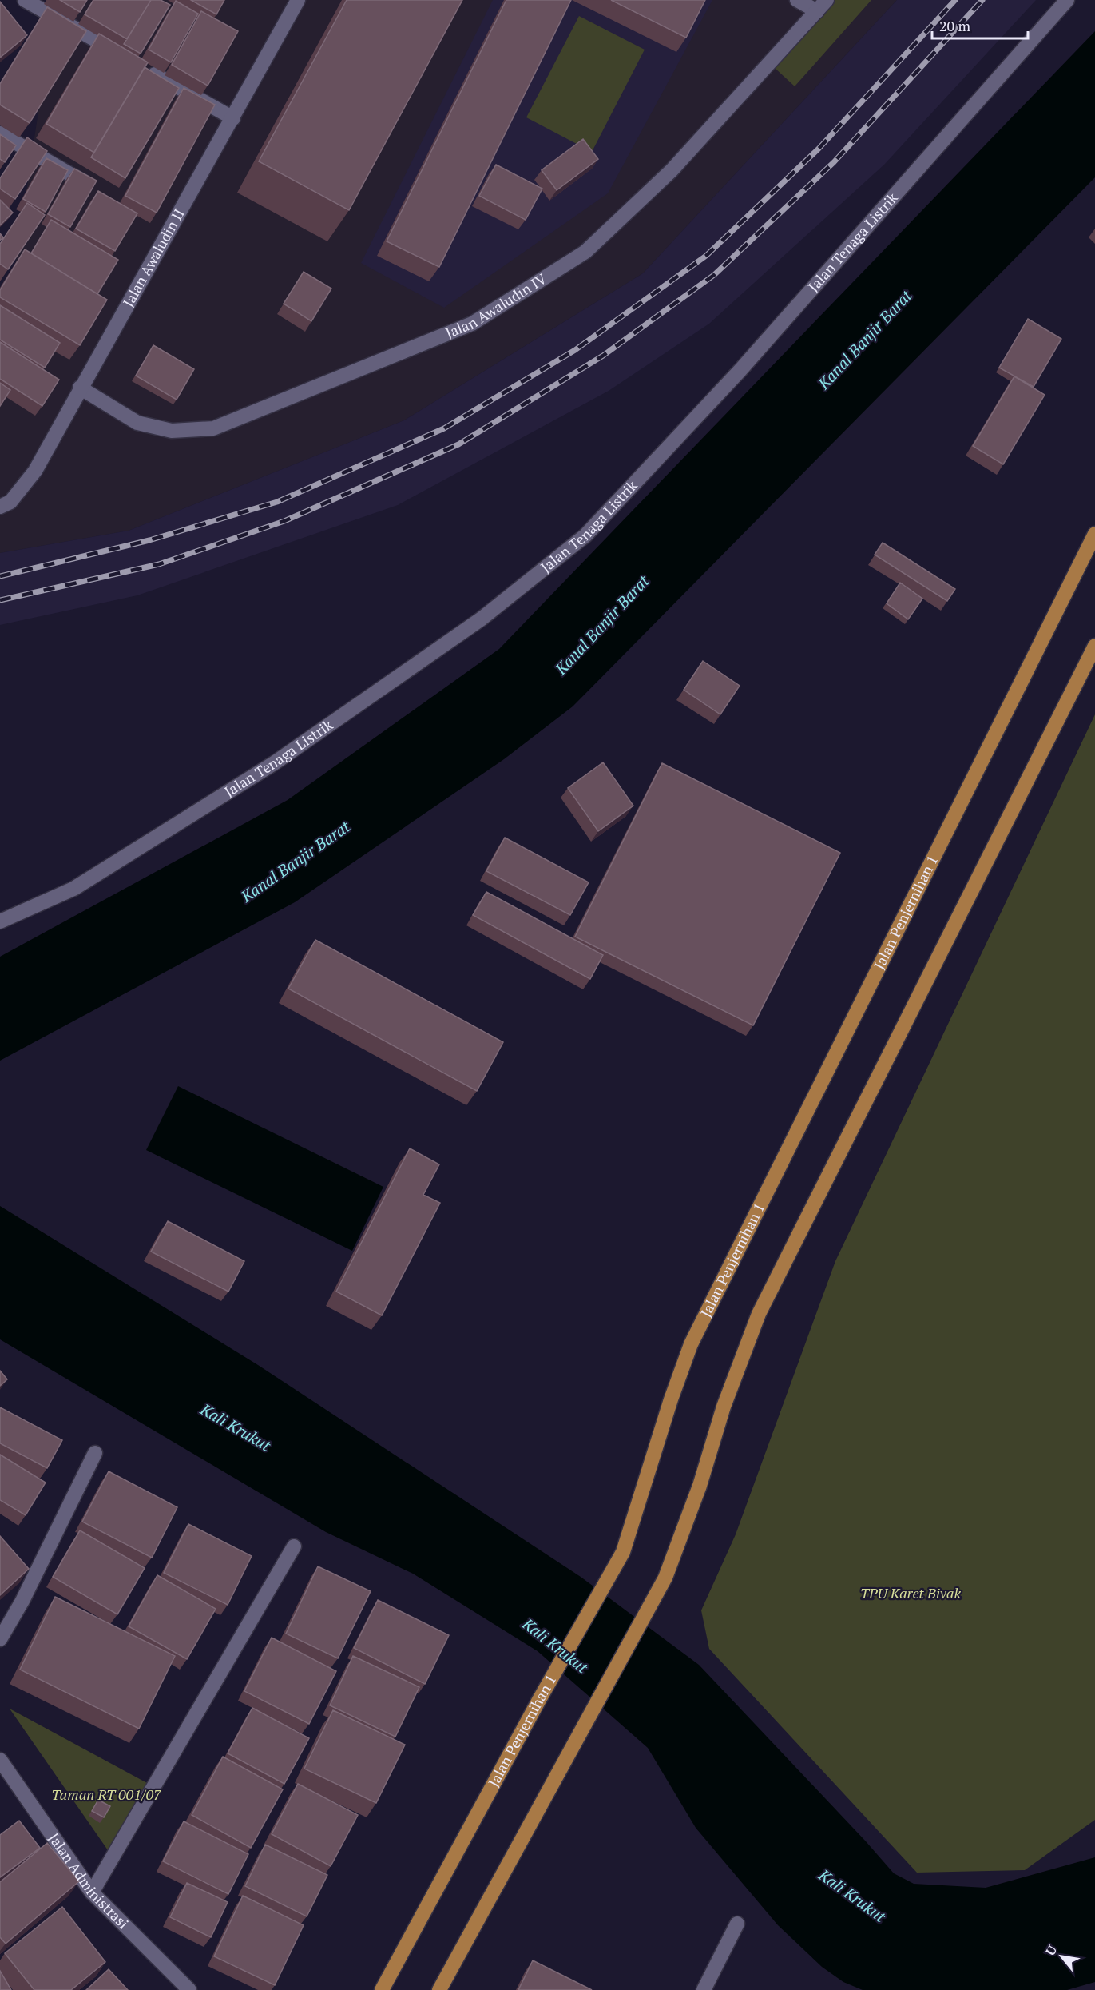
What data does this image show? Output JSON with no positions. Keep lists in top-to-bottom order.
{
  "streets": {
    "main road": ["Jalan Penjernihan 1"],
    "street": [
      "Jalan Tenaga Listrik",
      "Jalan Awaludin II",
      "Jalan Awaludin IV",
      "Jalan Administrasi"
    ]
  },
  "crossings": [
    ["Jalan Awaludin II", "Jalan Awaludin IV"]
  ],
  "water": ["Kanal Banjir Barat", "Kali Krukut"],
  "parks": ["TPU Karet Bivak", "Taman RT 001/07"],
  "scale_bar": "20 m",
  "north": "top left"
}
